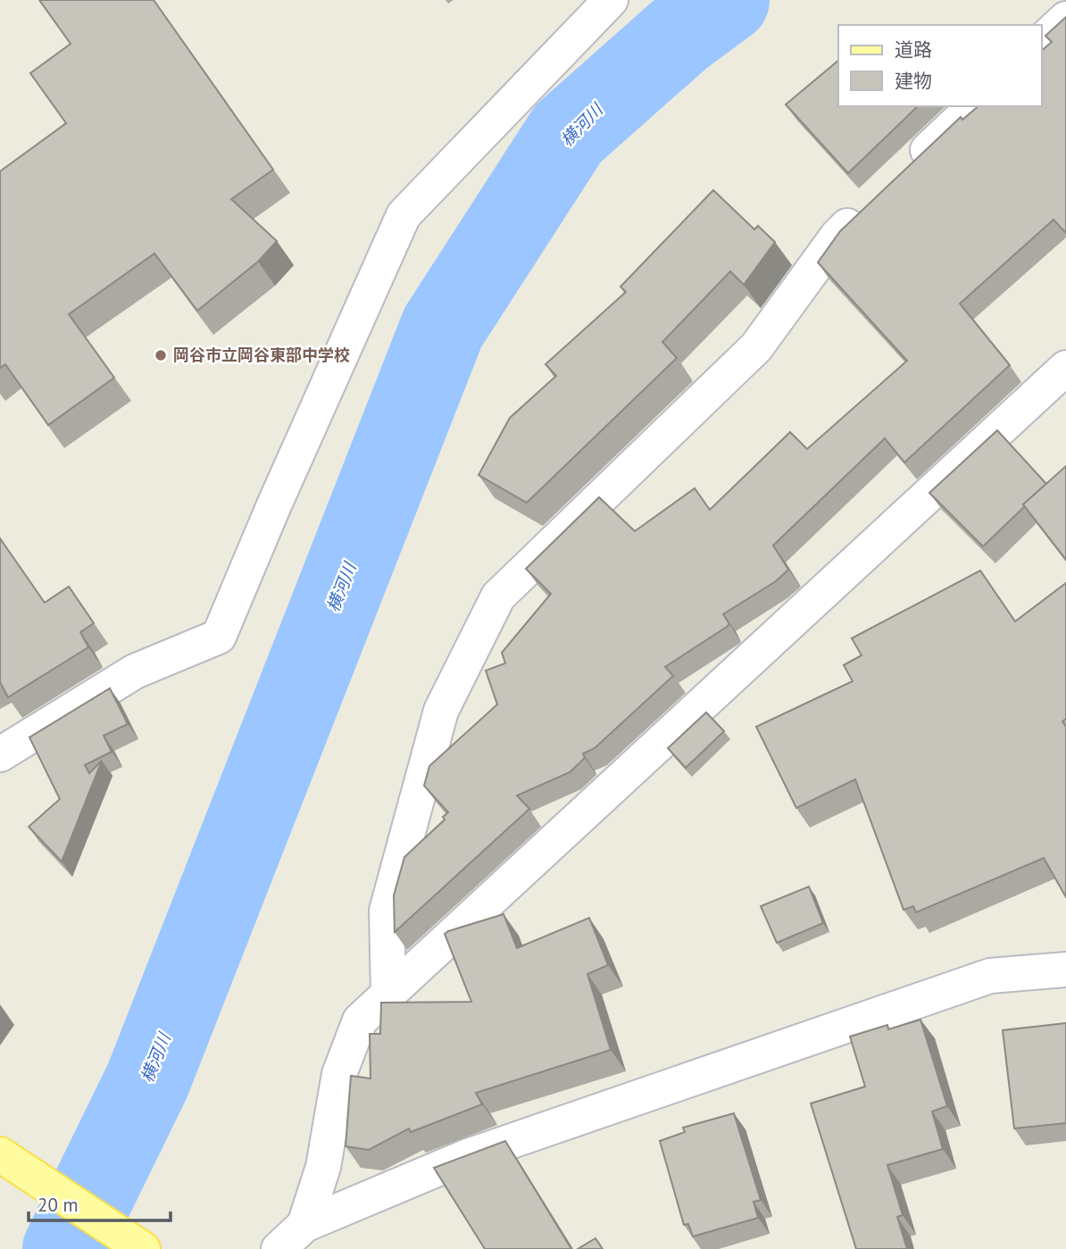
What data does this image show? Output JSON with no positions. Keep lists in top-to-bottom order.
{
  "water": ["横河川"],
  "places": ["岡谷市立岡谷東部中学校"],
  "legend": ["道路", "建物"],
  "scale_bar": "20 m"
}
